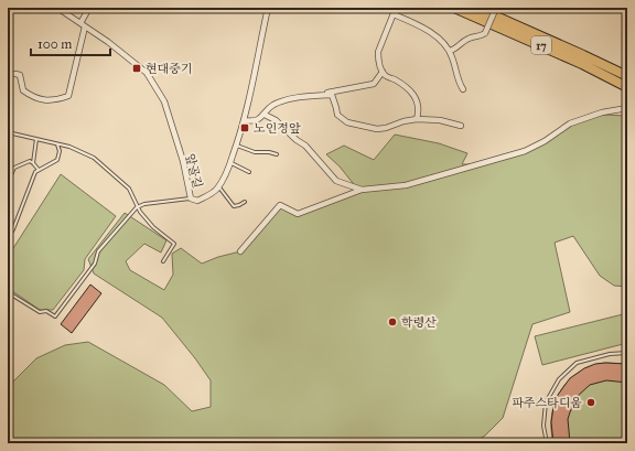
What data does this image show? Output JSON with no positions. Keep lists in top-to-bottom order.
{
  "streets": {
    "highway": ["17"],
    "street": ["앞골길"]
  },
  "places": {
    "transit": ["현대중기", "노인정앞"],
    "other": ["학령산", "파주스타디움"]
  },
  "scale_bar": "100 m"
}
